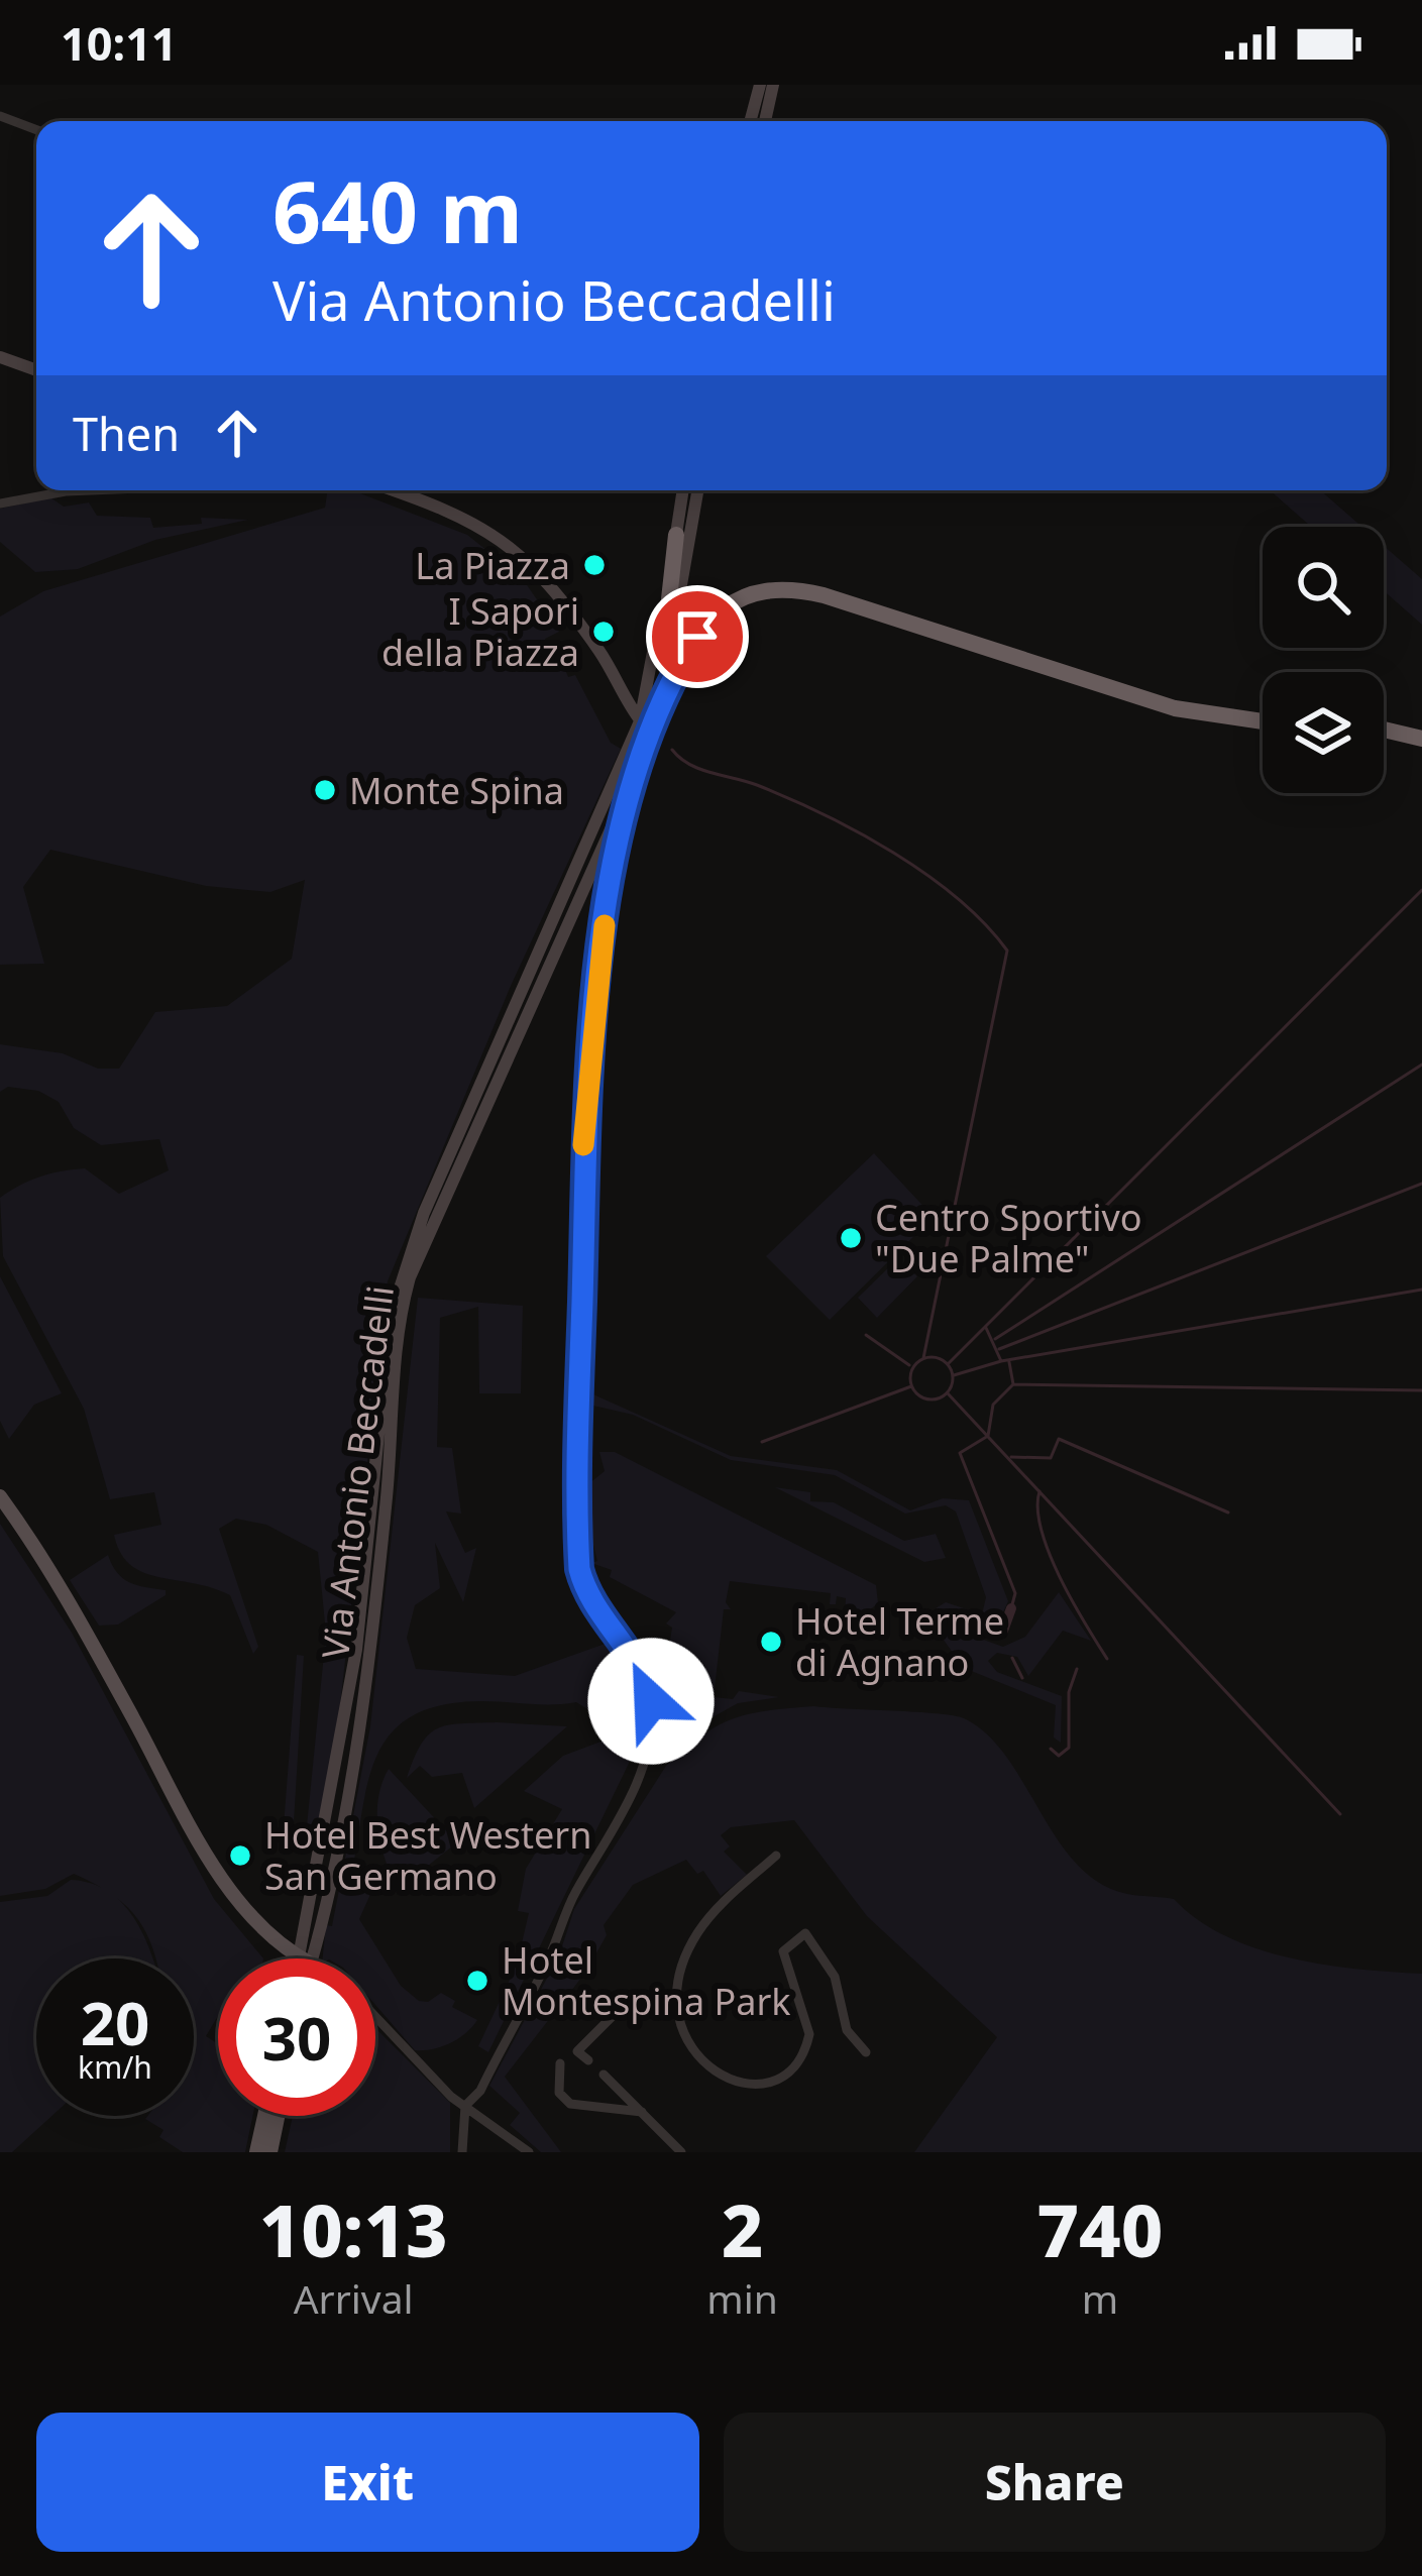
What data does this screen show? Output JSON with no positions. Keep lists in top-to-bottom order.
{
  "streets": {
    "main road": ["Via Antonio Beccadelli"]
  },
  "places": [
    "La Piazza",
    "I Sapori della Piazza",
    "Monte Spina",
    "Centro Sportivo \"Due Palme\"",
    "Hotel Terme di Agnano",
    "Hotel Best Western San Germano",
    "Hotel Montespina Park"
  ],
  "page": {
    "status": "10:11",
    "turn": ["640 m", "Via Antonio Beccadelli"],
    "then": "Then",
    "speed": "20 km/h",
    "limit": "30",
    "eta": [
      "10:13",
      "Arrival",
      "2",
      "min",
      "740",
      "m"
    ],
    "buttons": ["Exit", "Share"]
  }
}
